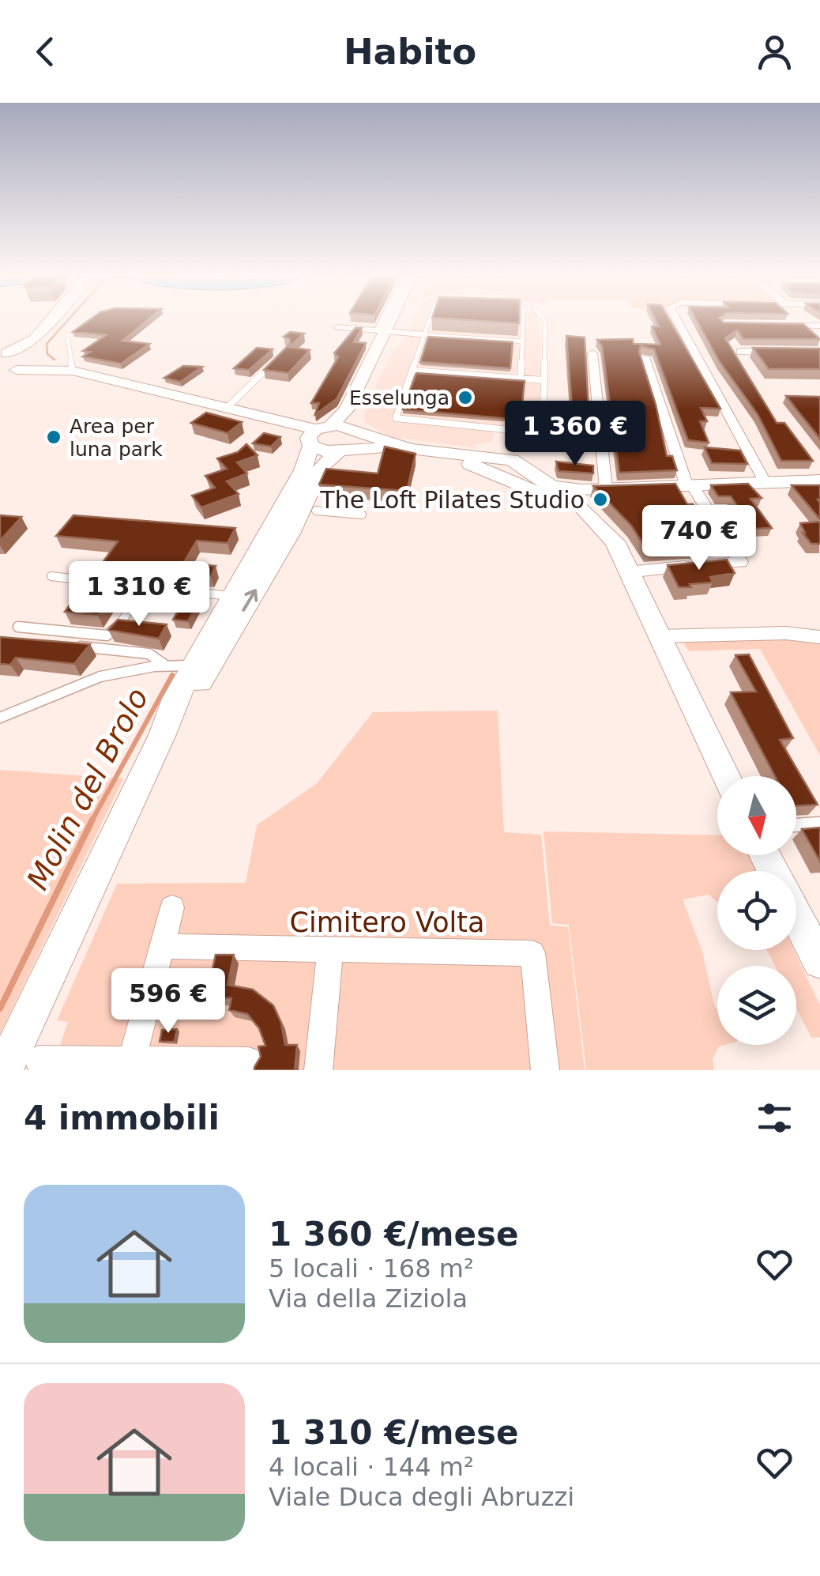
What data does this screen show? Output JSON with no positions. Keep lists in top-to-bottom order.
{
  "water": ["Molin del Brolo"],
  "parks": ["Cimitero Volta"],
  "places": ["Esselunga", "Area per luna park", "The Loft Pilates Studio"],
  "north": "bottom",
  "page": {
    "header": "Habito",
    "price": [
      "1 360 €",
      "740 €",
      "1 310 €",
      "596 €"
    ],
    "heading": "4 immobili",
    "list": [
      {
        "name": "1 360 €/mese",
        "note": "5 locali · 168 m² · Via della Ziziola"
      },
      {
        "name": "1 310 €/mese",
        "note": "4 locali · 144 m² · Viale Duca degli Abruzzi"
      }
    ]
  }
}
